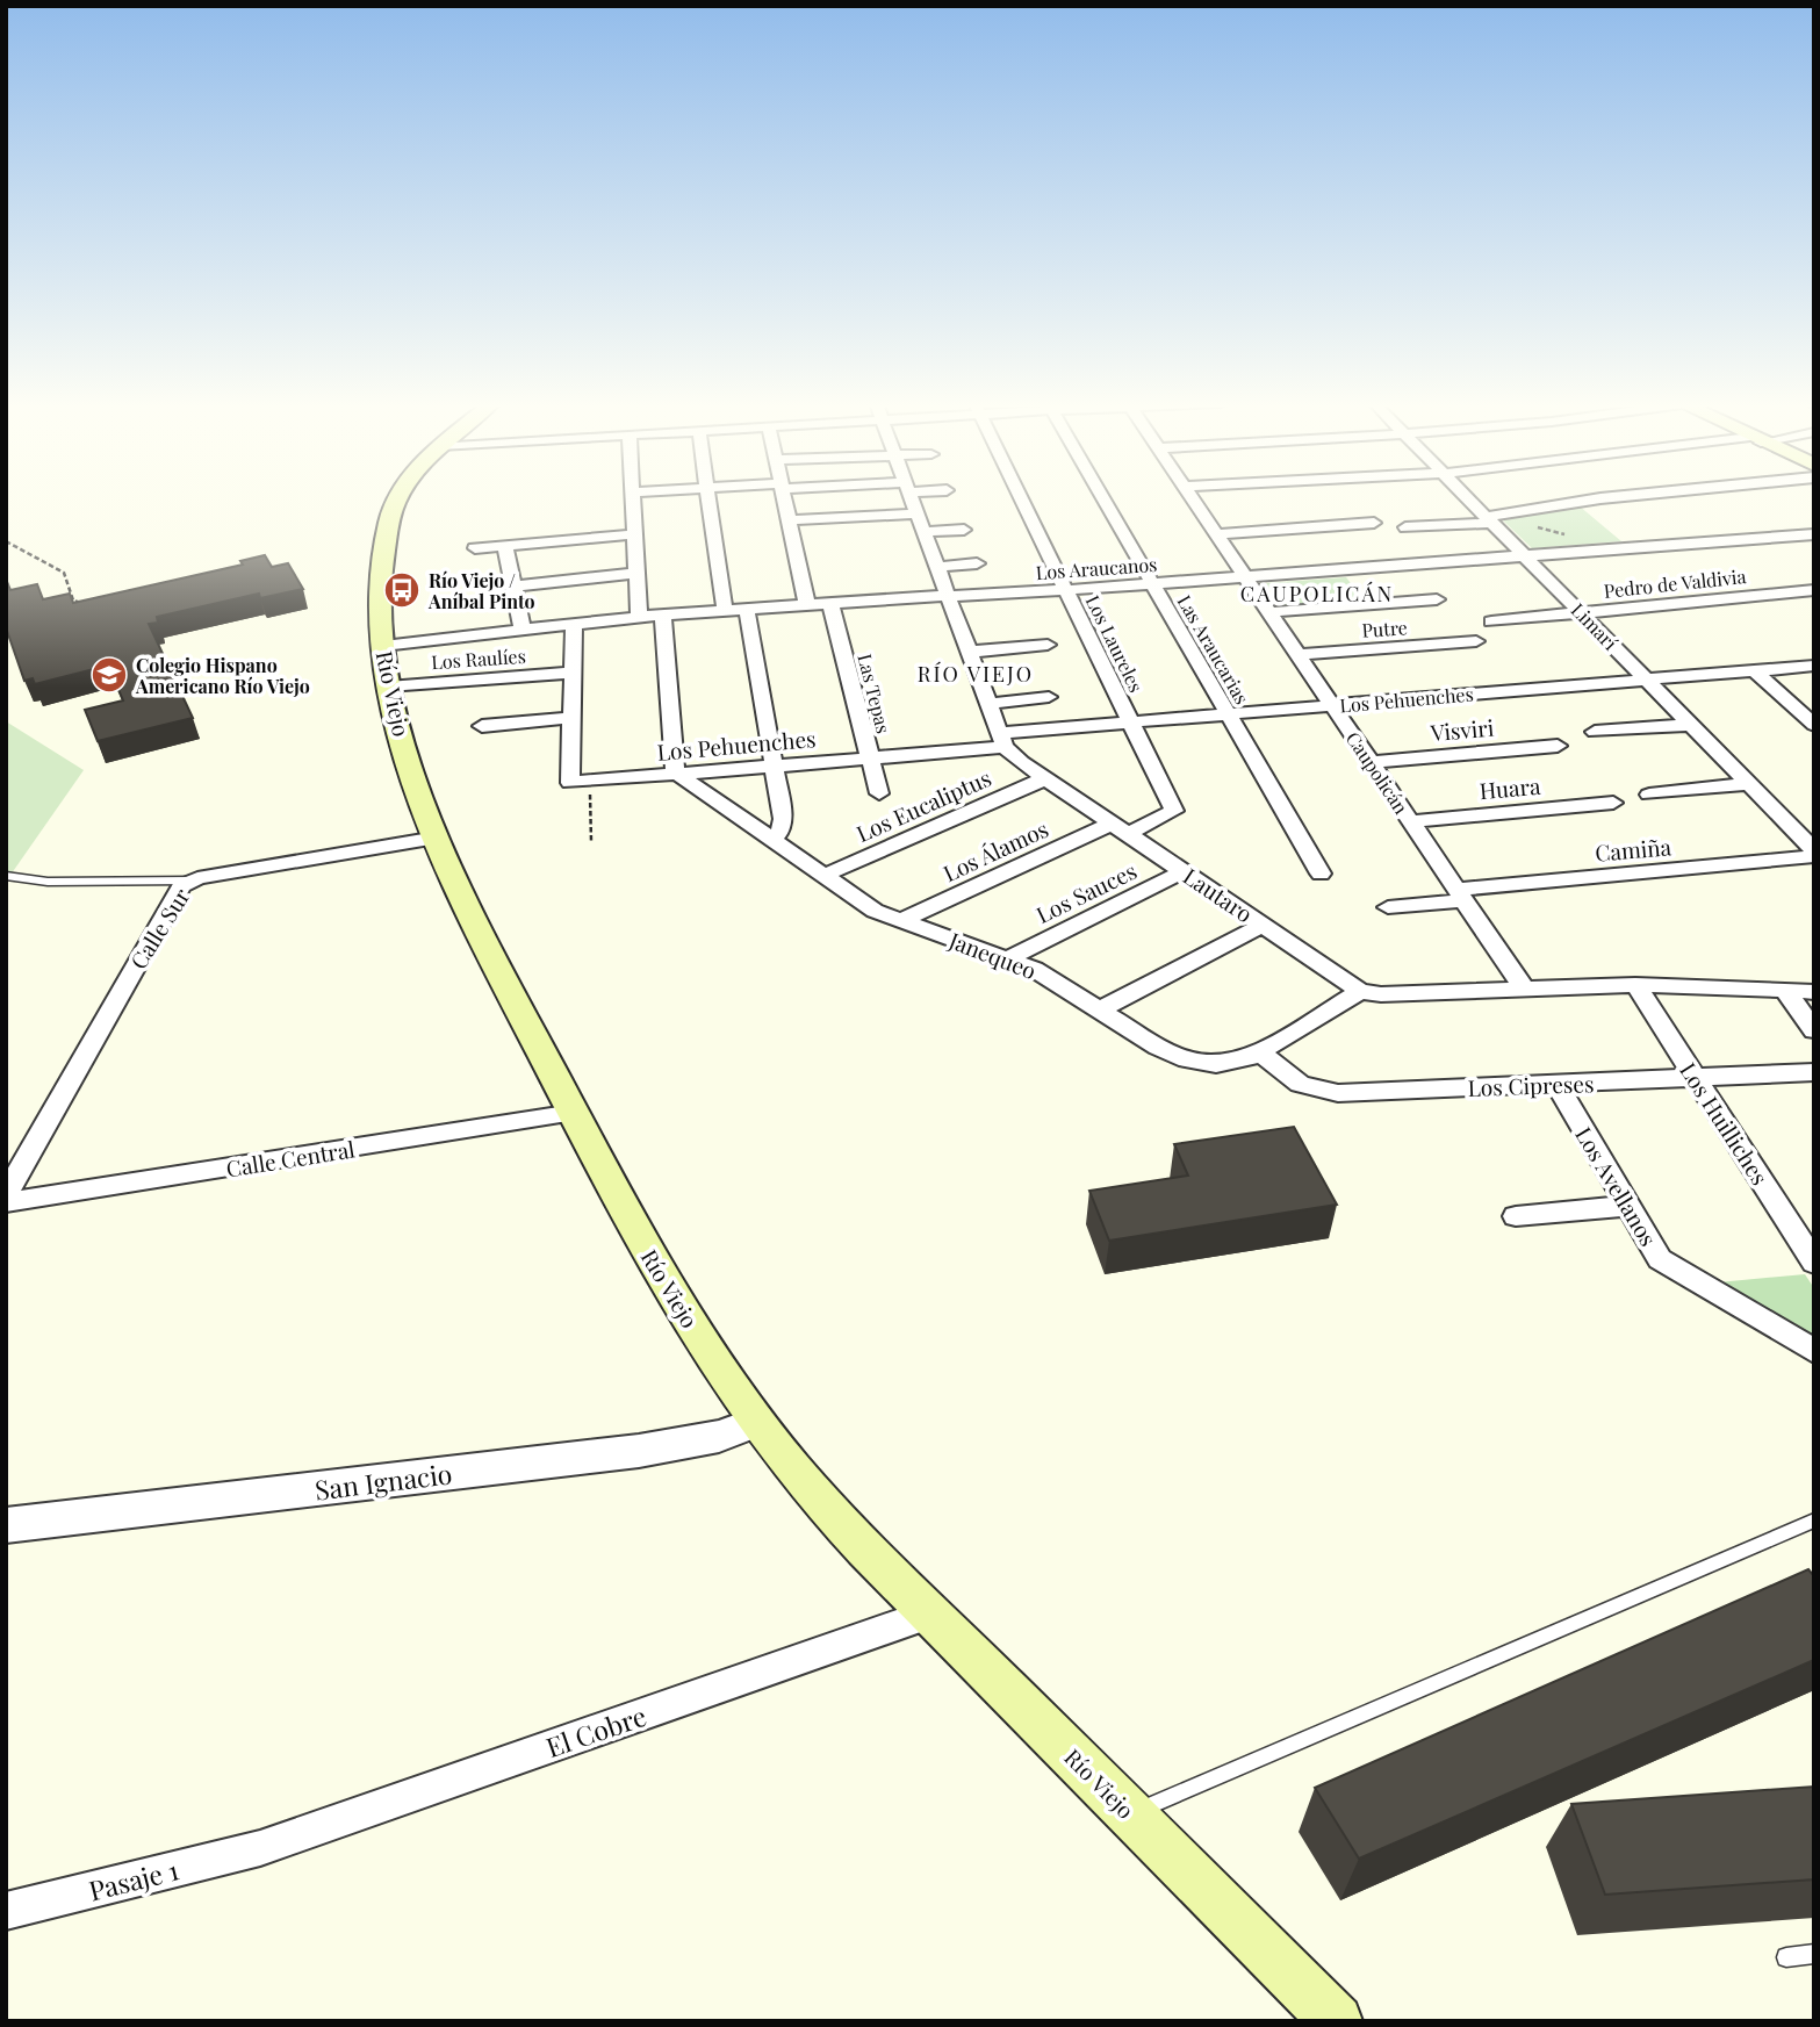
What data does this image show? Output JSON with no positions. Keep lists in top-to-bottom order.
{
  "streets": {
    "main road": ["Río Viejo"],
    "street": [
      "Los Araucanos",
      "Pedro de Valdivia",
      "Limarí",
      "Putre",
      "Los Laureles",
      "Las Araucarias",
      "Los Raulíes",
      "Las Tepas",
      "Los Pehuenches",
      "Visviri",
      "Caupolicán",
      "Huara",
      "Los Eucaliptus",
      "Camiña",
      "Los Álamos",
      "Los Sauces",
      "Lautaro",
      "Calle Sur",
      "Janequeo",
      "Los Cipreses",
      "Los Huilliches",
      "Calle Central",
      "Los Avellanos",
      "San Ignacio",
      "El Cobre",
      "Pasaje 1"
    ]
  },
  "crossings": [
    ["Los Araucanos", "Limarí"],
    ["Los Araucanos", "Los Laureles"],
    ["Los Araucanos", "Las Araucarias"],
    ["Los Araucanos", "Río Viejo"],
    ["Los Araucanos", "Las Tepas"],
    ["Los Araucanos", "Caupolicán"],
    ["Pedro de Valdivia", "Limarí"],
    ["Limarí", "Los Pehuenches"],
    ["Limarí", "Camiña"],
    ["Putre", "Caupolicán"],
    ["Los Laureles", "Los Pehuenches"],
    ["Los Laureles", "Los Álamos"],
    ["Los Laureles", "Lautaro"],
    ["Las Araucarias", "Los Pehuenches"],
    ["Los Raulíes", "Río Viejo"],
    ["Río Viejo", "Calle Sur"],
    ["Río Viejo", "Calle Central"],
    ["Río Viejo", "San Ignacio"],
    ["Río Viejo", "El Cobre"],
    ["Las Tepas", "Los Pehuenches"],
    ["Los Pehuenches", "Caupolicán"],
    ["Los Pehuenches", "Lautaro"],
    ["Los Pehuenches", "Janequeo"],
    ["Visviri", "Caupolicán"],
    ["Caupolicán", "Huara"],
    ["Caupolicán", "Camiña"],
    ["Los Eucaliptus", "Lautaro"],
    ["Los Eucaliptus", "Janequeo"],
    ["Los Álamos", "Lautaro"],
    ["Los Álamos", "Janequeo"],
    ["Los Sauces", "Lautaro"],
    ["Los Sauces", "Janequeo"],
    ["Lautaro", "Janequeo"],
    ["Janequeo", "Los Cipreses"],
    ["Los Cipreses", "Los Huilliches"],
    ["Los Cipreses", "Los Avellanos"],
    ["El Cobre", "Pasaje 1"]
  ],
  "districts": ["CAUPOLICÁN", "RÍO VIEJO"],
  "places": {
    "bus stop": ["Río Viejo / Aníbal Pinto"],
    "school or university": ["Colegio Hispano Americano Río Viejo"]
  }
}
